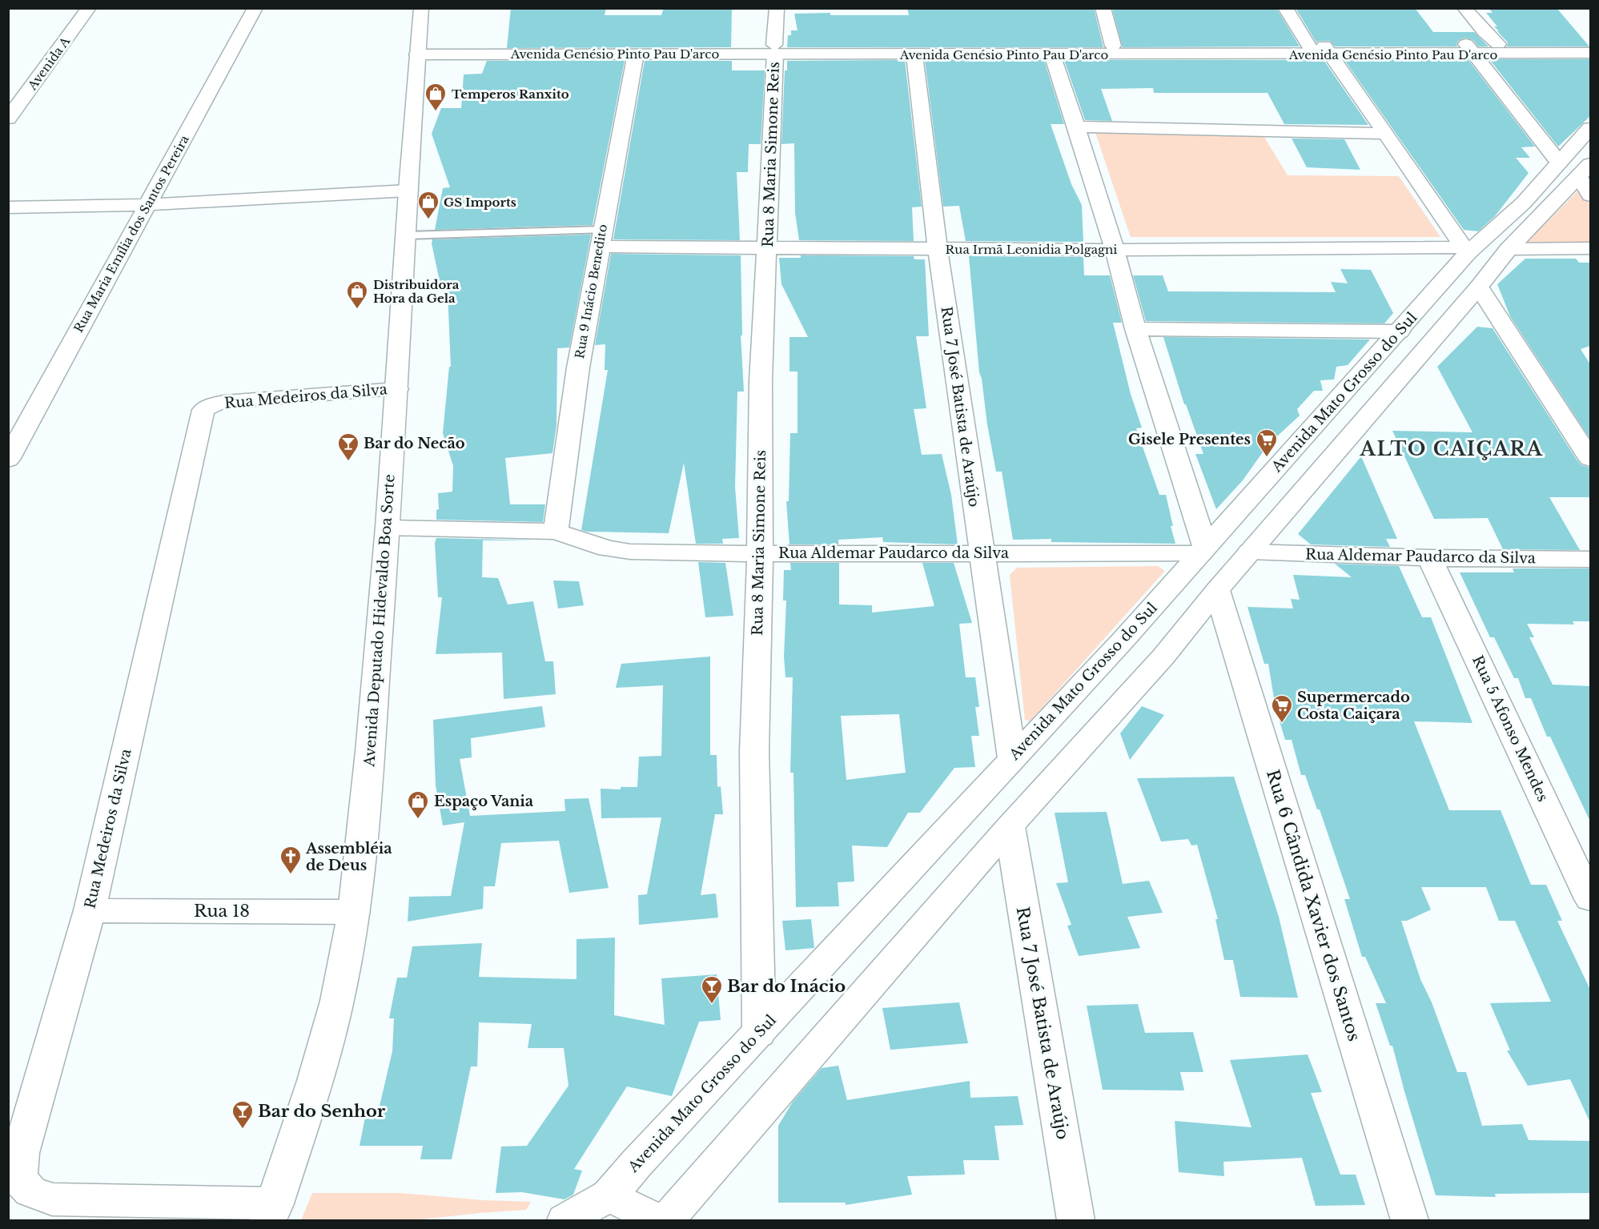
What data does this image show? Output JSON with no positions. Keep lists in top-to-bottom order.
{
  "streets": {
    "street": [
      "Avenida Genésio Pinto Pau D'arco",
      "Avenida A",
      "Rua 8 Maria Simone Reis",
      "Rua Maria Emília dos Santos Pereira",
      "Rua Irmã Leonidia Polgagni",
      "Rua 9 Inácio Benedito",
      "Avenida Mato Grosso do Sul",
      "Rua Medeiros da Silva",
      "Rua 7 José Batista de Araújo",
      "Rua Aldemar Paudarco da Silva",
      "Avenida Deputado Hidevaldo Boa Sorte",
      "Rua 5 Afonso Mendes",
      "Rua 6 Cândida Xavier dos Santos",
      "Rua 18"
    ]
  },
  "crossings": [
    ["Avenida Genésio Pinto Pau D'arco", "Rua 8 Maria Simone Reis"],
    ["Avenida Genésio Pinto Pau D'arco", "Rua 9 Inácio Benedito"],
    ["Avenida Genésio Pinto Pau D'arco", "Rua 7 José Batista de Araújo"],
    ["Avenida Genésio Pinto Pau D'arco", "Avenida Deputado Hidevaldo Boa Sorte"],
    ["Rua 8 Maria Simone Reis", "Rua Irmã Leonidia Polgagni"],
    ["Rua 8 Maria Simone Reis", "Avenida Mato Grosso do Sul"],
    ["Rua 8 Maria Simone Reis", "Rua Aldemar Paudarco da Silva"],
    ["Rua Irmã Leonidia Polgagni", "Rua 9 Inácio Benedito"],
    ["Rua Irmã Leonidia Polgagni", "Avenida Mato Grosso do Sul"],
    ["Rua Irmã Leonidia Polgagni", "Rua 7 José Batista de Araújo"],
    ["Rua 9 Inácio Benedito", "Rua Aldemar Paudarco da Silva"],
    ["Avenida Mato Grosso do Sul", "Rua 7 José Batista de Araújo"],
    ["Avenida Mato Grosso do Sul", "Rua Aldemar Paudarco da Silva"],
    ["Avenida Mato Grosso do Sul", "Rua 6 Cândida Xavier dos Santos"],
    ["Rua Medeiros da Silva", "Avenida Deputado Hidevaldo Boa Sorte"],
    ["Rua Medeiros da Silva", "Rua 18"],
    ["Rua 7 José Batista de Araújo", "Rua Aldemar Paudarco da Silva"],
    ["Rua Aldemar Paudarco da Silva", "Avenida Deputado Hidevaldo Boa Sorte"],
    ["Rua Aldemar Paudarco da Silva", "Rua 5 Afonso Mendes"],
    ["Avenida Deputado Hidevaldo Boa Sorte", "Rua 18"]
  ],
  "districts": ["ALTO CAIÇARA"],
  "places": {
    "shop": [
      "Temperos Ranxito",
      "GS Imports",
      "Distribuidora Hora da Gela",
      "Espaço Vania"
    ],
    "supermarket": ["Gisele Presentes", "Supermercado Costa Caiçara"],
    "bar": ["Bar do Necão", "Bar do Inácio", "Bar do Senhor"],
    "church": ["Assembléia de Deus"]
  }
}
